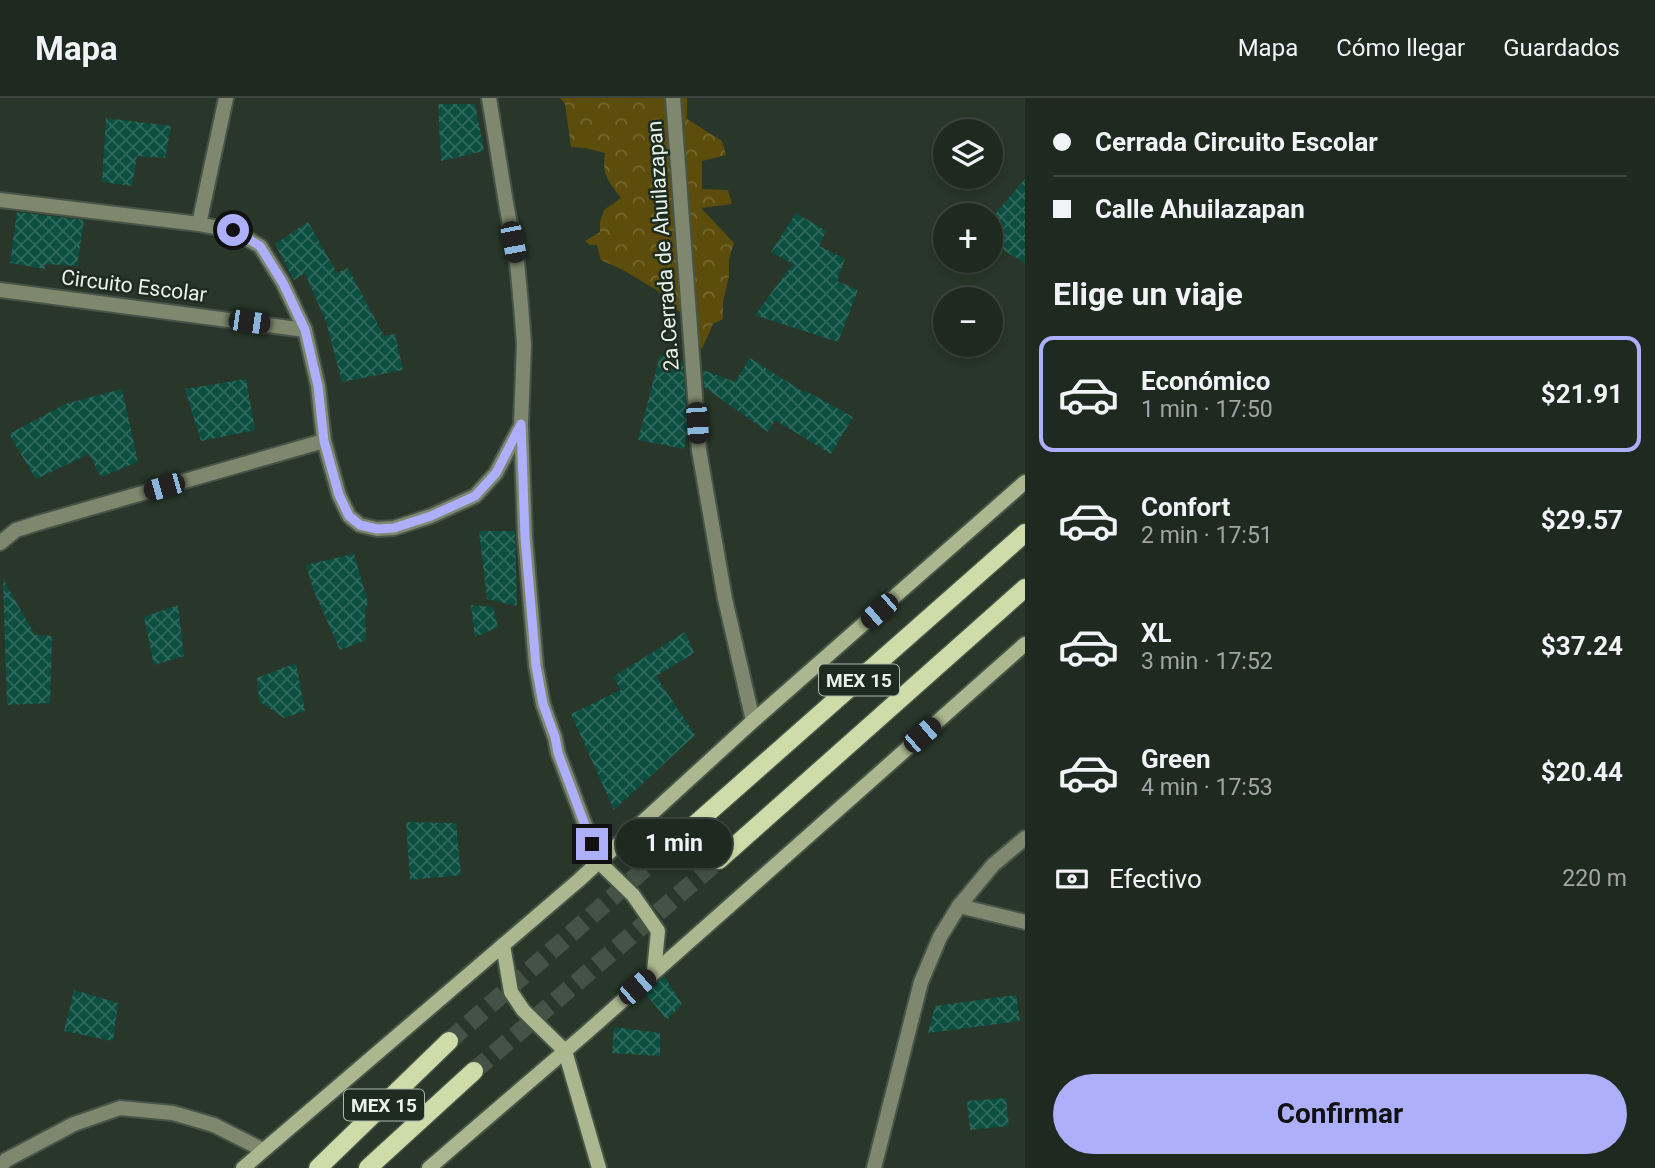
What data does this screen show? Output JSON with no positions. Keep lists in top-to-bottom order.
{
  "streets": {
    "main road": ["MEX 15"],
    "street": ["2a.Cerrada de Ahuilazapan", "Circuito Escolar"]
  },
  "page": {
    "header": "Mapa",
    "nav": ["Mapa", "Cómo llegar", "Guardados"],
    "banner": ["Cerrada Circuito Escolar", "Calle Ahuilazapan"],
    "map_buttons": ["+", "−"],
    "heading": "Elige un viaje",
    "list": [
      {
        "name": "Económico",
        "note": "1 min · 17:50",
        "value": "$21.91"
      },
      {
        "name": "Confort",
        "note": "2 min · 17:51",
        "value": "$29.57"
      },
      {
        "name": "XL",
        "note": "3 min · 17:52",
        "value": "$37.24"
      },
      {
        "name": "Green",
        "note": "4 min · 17:53",
        "value": "$20.44"
      }
    ],
    "bubble": "1 min",
    "pay": ["Efectivo", "220 m"],
    "buttons": "Confirmar"
  }
}
